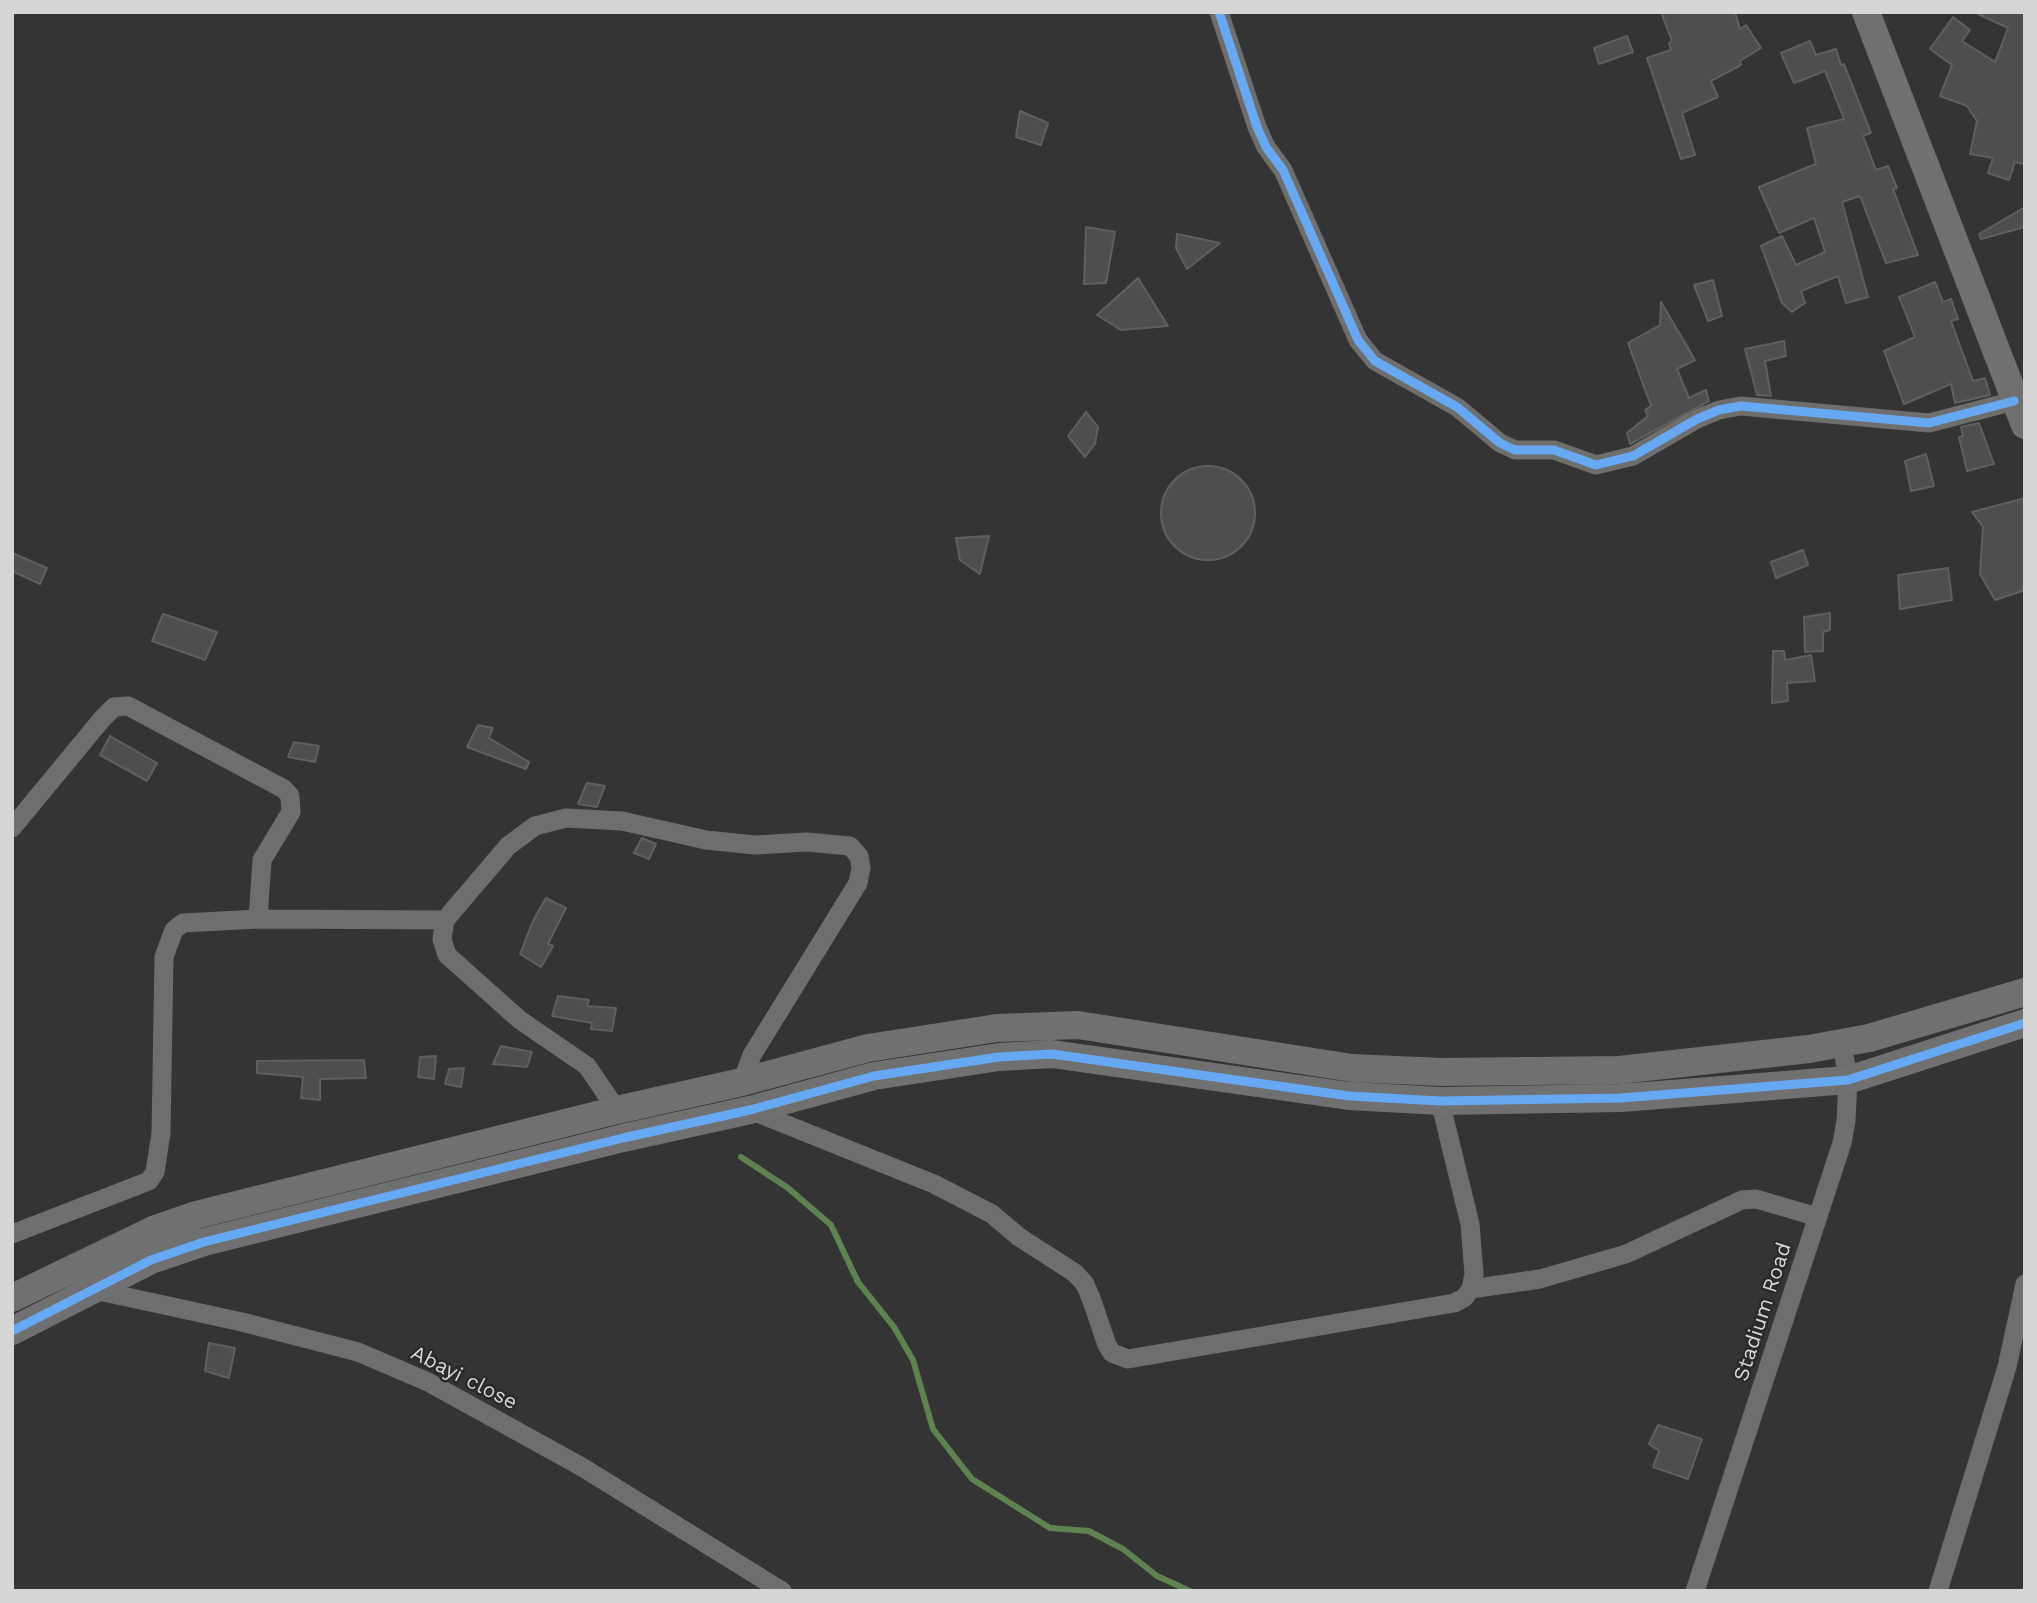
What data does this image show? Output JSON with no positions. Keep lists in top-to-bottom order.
{
  "streets": {
    "street": ["Stadium Road", "Abayi close"]
  }
}
